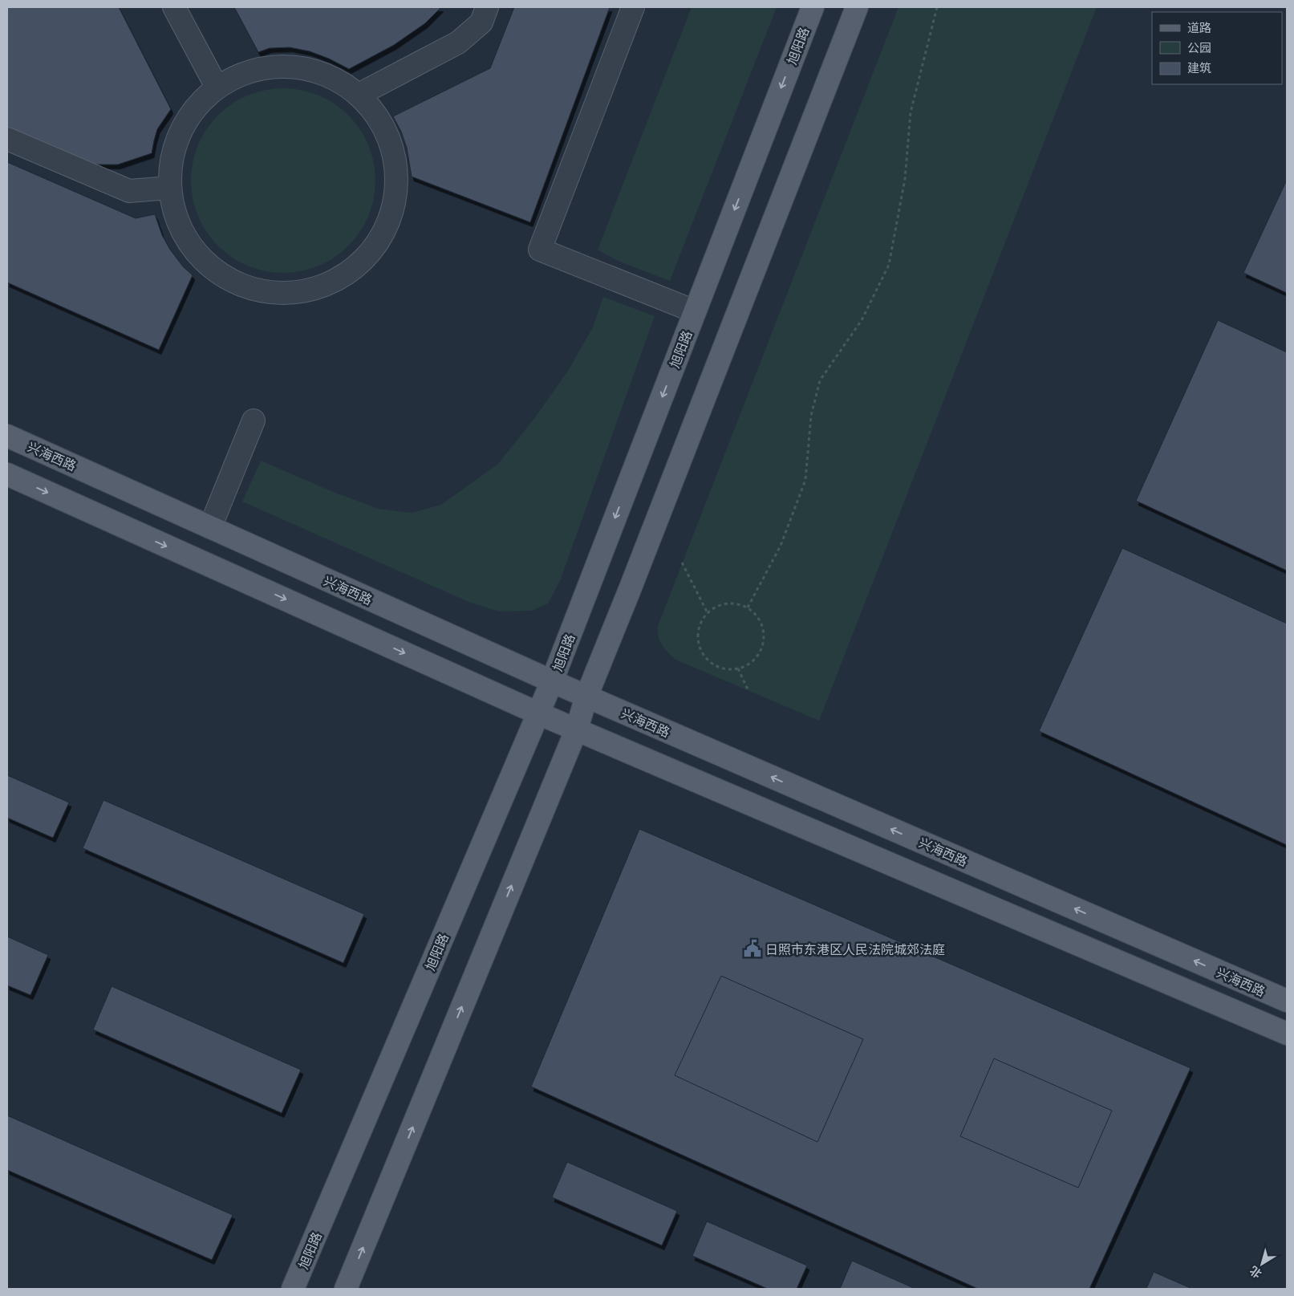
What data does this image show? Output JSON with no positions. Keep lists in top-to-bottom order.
{
  "streets": {
    "main road": ["旭阳路", "兴海西路"]
  },
  "crossings": [
    ["旭阳路", "兴海西路"]
  ],
  "places": {
    "public building": ["日照市东港区人民法院城郊法庭"]
  },
  "legend": ["道路", "公园", "建筑"],
  "north": "bottom left"
}
